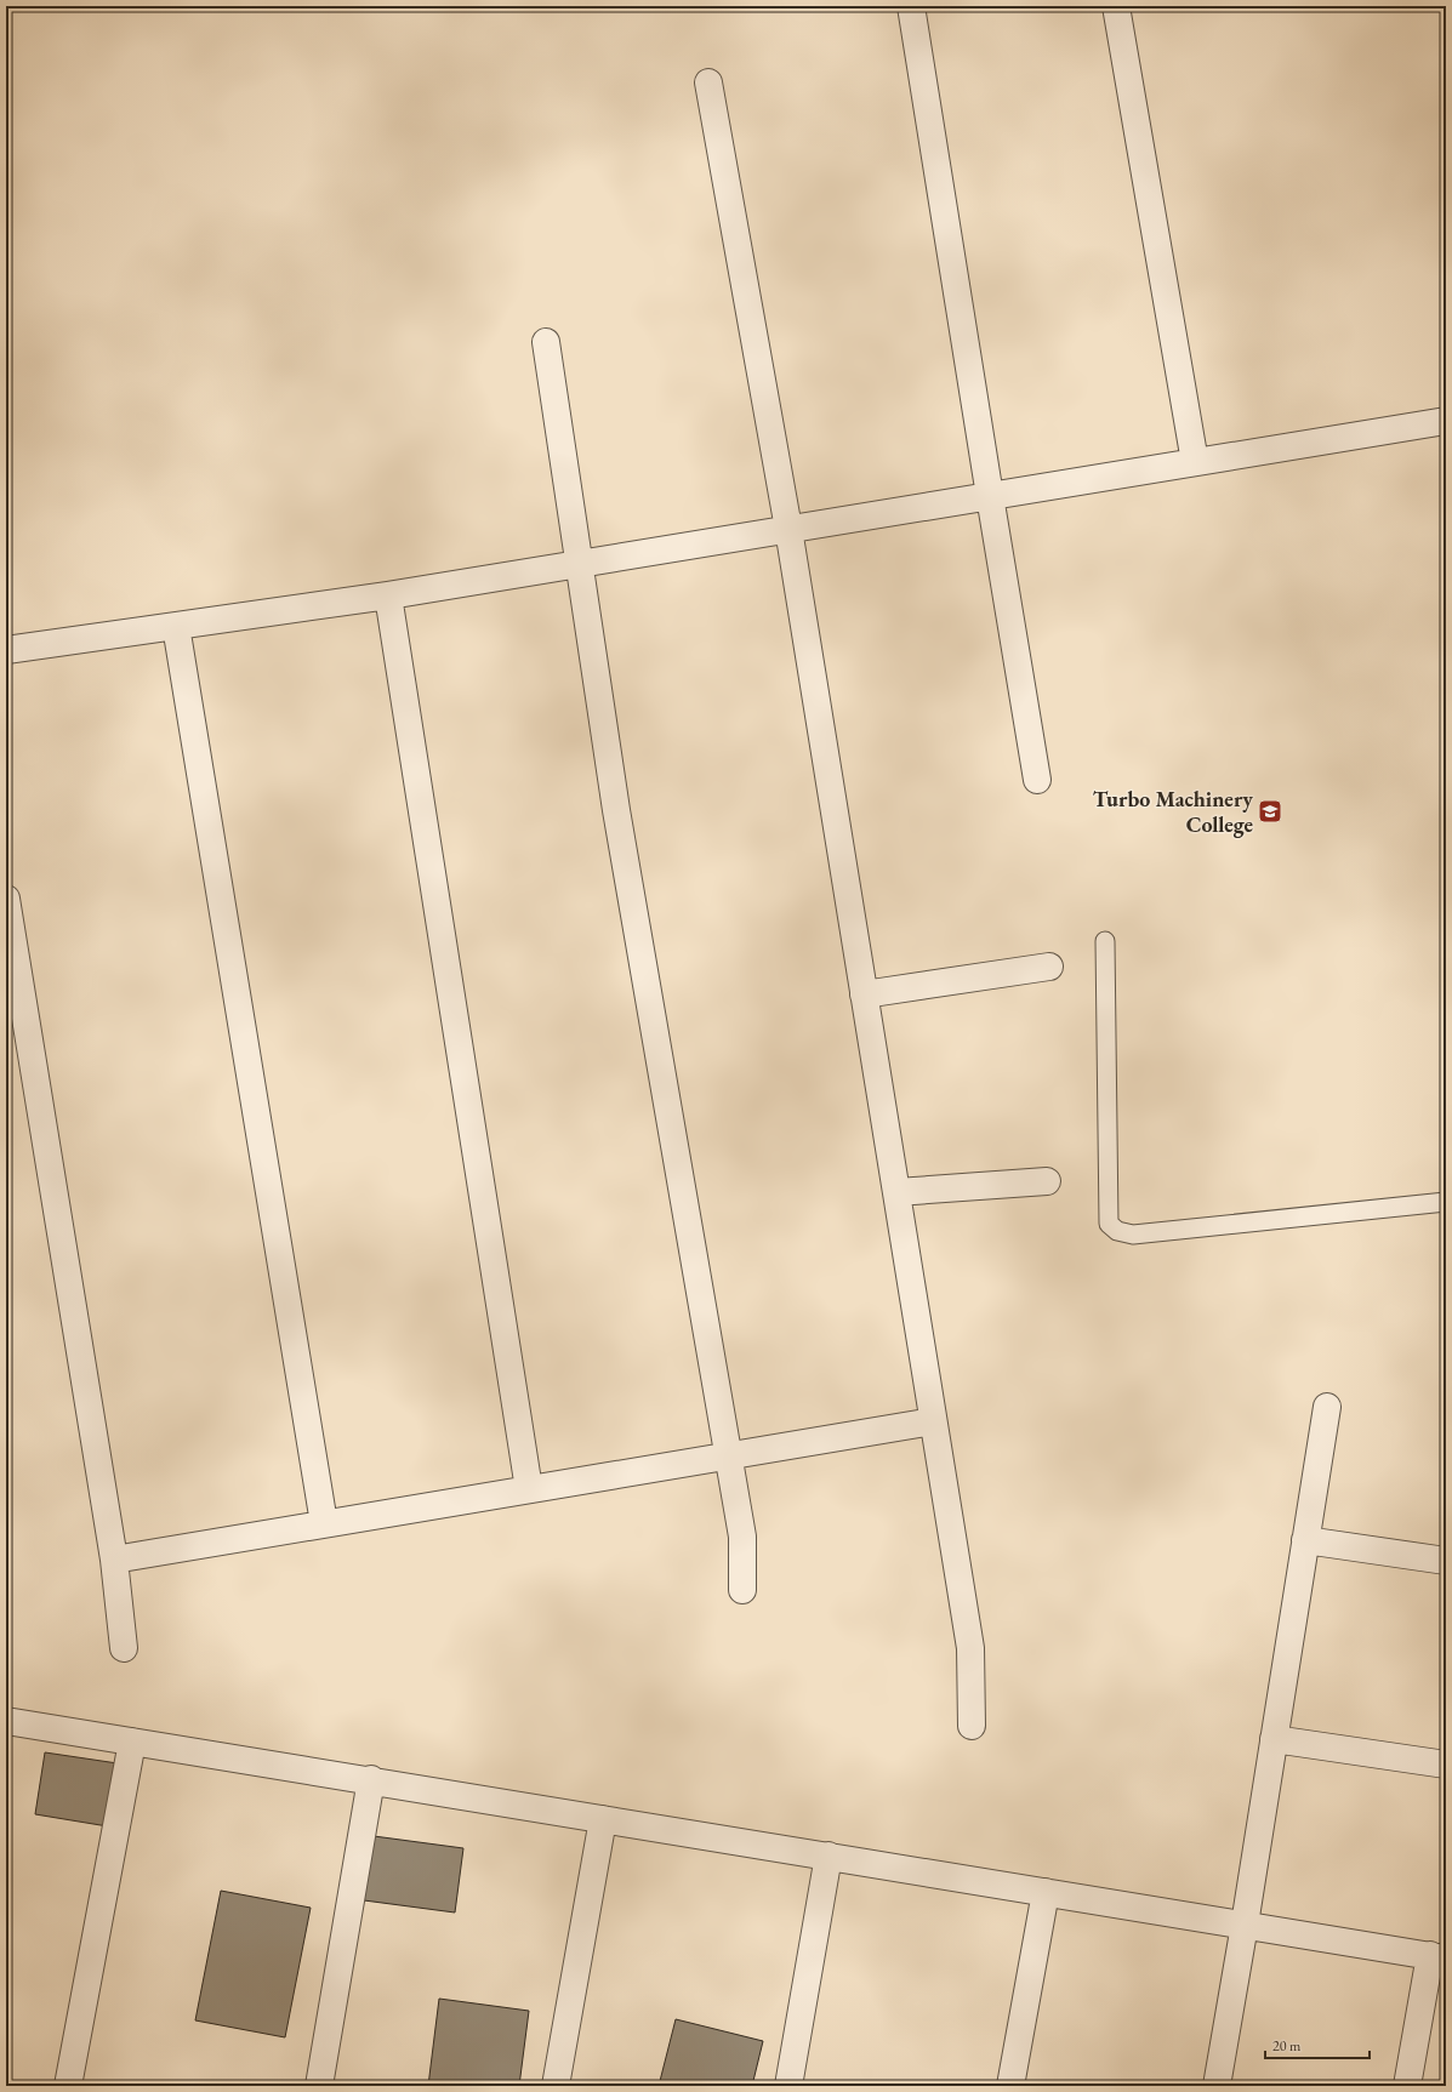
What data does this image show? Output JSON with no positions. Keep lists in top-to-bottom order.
{
  "places": {
    "school or university": ["Turbo Machinery College"]
  },
  "scale_bar": "20 m"
}
